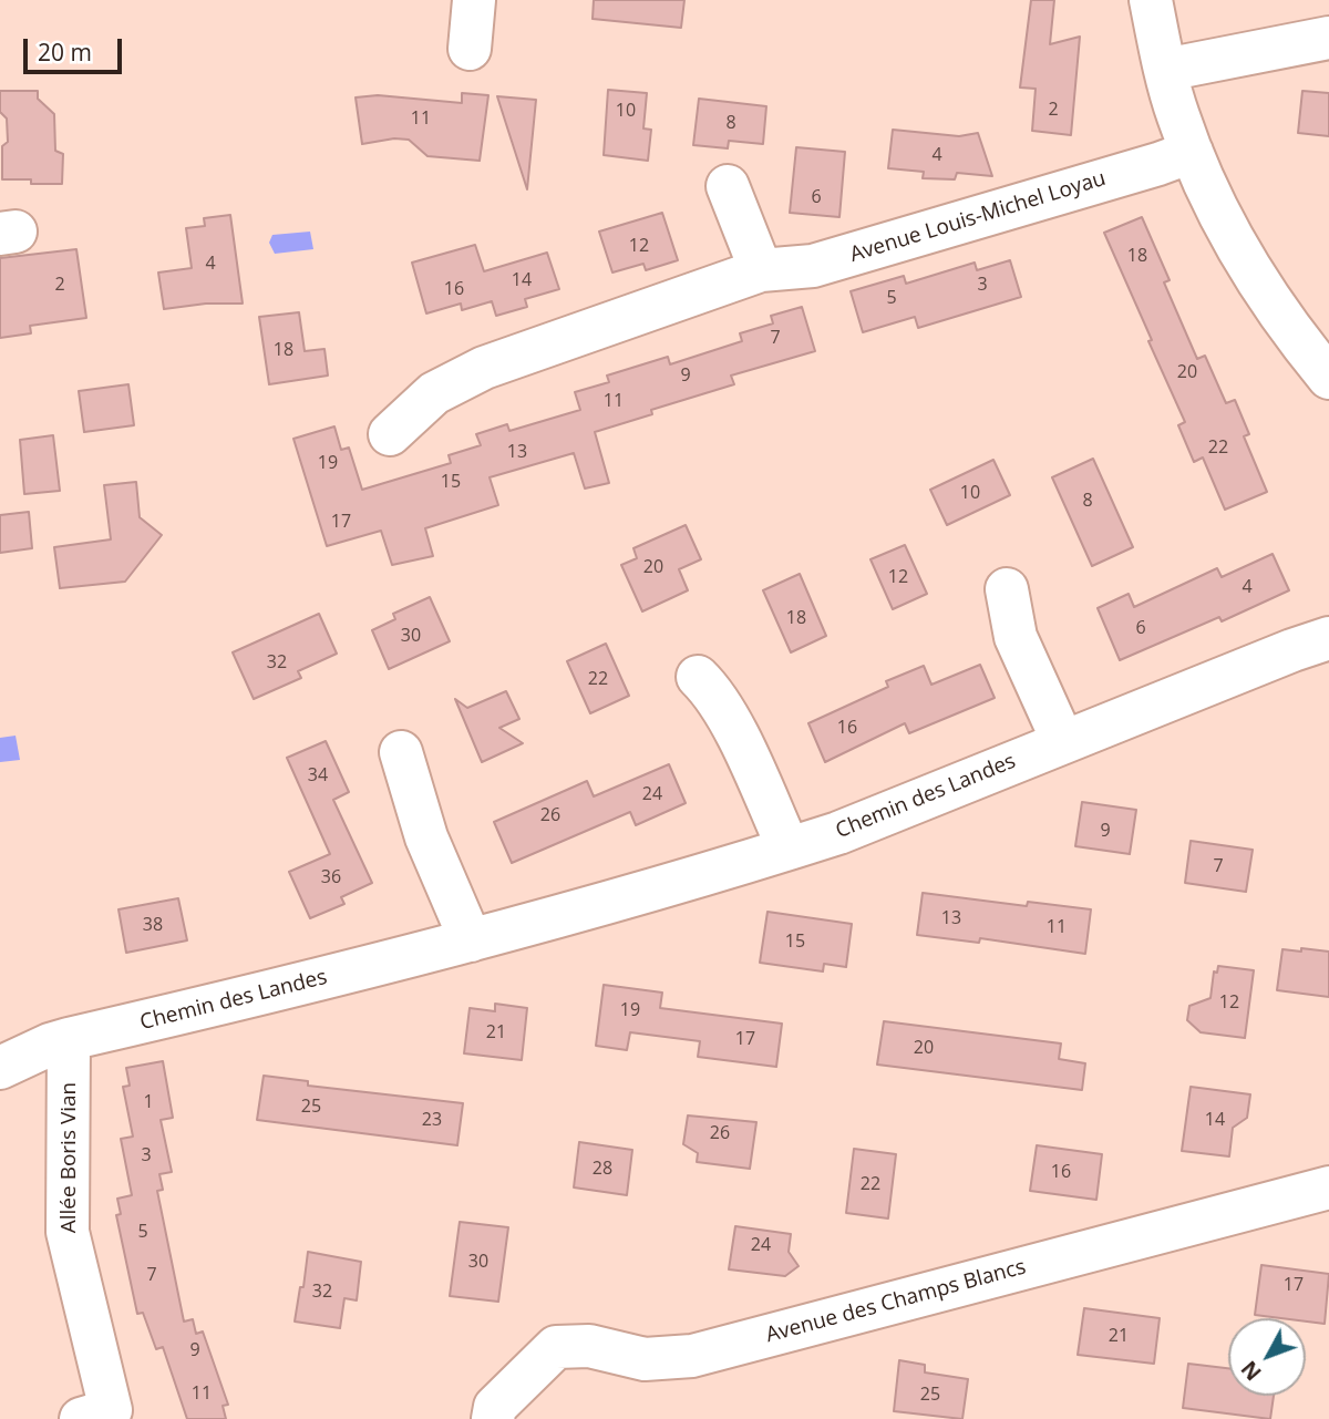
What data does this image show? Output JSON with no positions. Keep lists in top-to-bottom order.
{
  "streets": {
    "street": [
      "Avenue Louis-Michel Loyau",
      "Chemin des Landes",
      "Allée Boris Vian",
      "Avenue des Champs Blancs"
    ]
  },
  "crossings": [
    ["Chemin des Landes", "Allée Boris Vian"]
  ],
  "house_numbers": [
    "2",
    "10",
    "11",
    "8",
    "4",
    "6",
    "12",
    "18",
    "4",
    "14",
    "2",
    "3",
    "16",
    "5",
    "7",
    "18",
    "20",
    "9",
    "11",
    "22",
    "13",
    "19",
    "15",
    "10",
    "8",
    "17",
    "20",
    "12",
    "4",
    "18",
    "6",
    "30",
    "32",
    "22",
    "16",
    "34",
    "24",
    "26",
    "9",
    "7",
    "36",
    "13",
    "38",
    "11",
    "15",
    "12",
    "19",
    "21",
    "17",
    "20",
    "1",
    "25",
    "23",
    "14",
    "26",
    "3",
    "28",
    "16",
    "22",
    "5",
    "24",
    "30",
    "7",
    "17",
    "32",
    "21",
    "9",
    "11",
    "25"
  ],
  "scale_bar": "20 m",
  "north": "bottom left"
}
